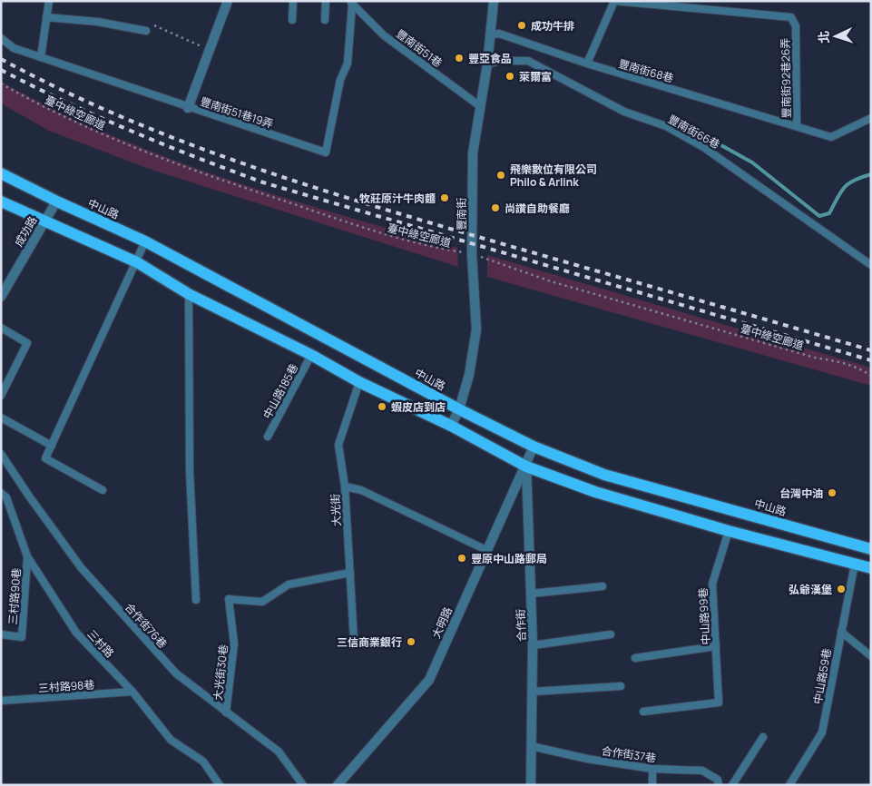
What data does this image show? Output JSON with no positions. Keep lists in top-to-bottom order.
{
  "streets": {
    "main road": ["中山路"],
    "street": [
      "豐南街",
      "成功路",
      "大明路",
      "合作街"
    ],
    "lane": [
      "豐南街51巷",
      "豐南街68巷",
      "豐南街92巷26弄",
      "豐南街51巷19弄",
      "豐南街66巷",
      "中山路185巷",
      "大光街",
      "三村路90巷",
      "中山路99巷",
      "合作街76巷",
      "三村路",
      "大光街30巷",
      "中山路59巷",
      "三村路98巷",
      "合作街37巷"
    ],
    "path": ["臺中綠空廊道"]
  },
  "crossings": [
    ["豐南街51巷", "豐南街51巷19弄"],
    ["豐南街51巷", "豐南街"],
    ["豐南街68巷", "豐南街92巷26弄"],
    ["豐南街68巷", "豐南街"],
    ["臺中綠空廊道", "豐南街"],
    ["豐南街66巷", "豐南街"],
    ["中山路", "豐南街"],
    ["中山路", "成功路"],
    ["中山路", "大明路"],
    ["大光街", "大光街30巷"],
    ["三村路90巷", "三村路"],
    ["大明路", "合作街"],
    ["合作街76巷", "大光街30巷"],
    ["合作街", "合作街37巷"],
    ["三村路", "三村路98巷"]
  ],
  "places": [
    "成功牛排",
    "豐亞食品",
    "萊爾富",
    "飛樂數位有限公司 Philo & Arlink",
    "牧莊原汁牛肉麵",
    "尚讚自助餐廳",
    "蝦皮店到店",
    "台灣中油",
    "豐原中山路郵局",
    "弘爺漢堡",
    "三信商業銀行"
  ],
  "north": "left"
}
